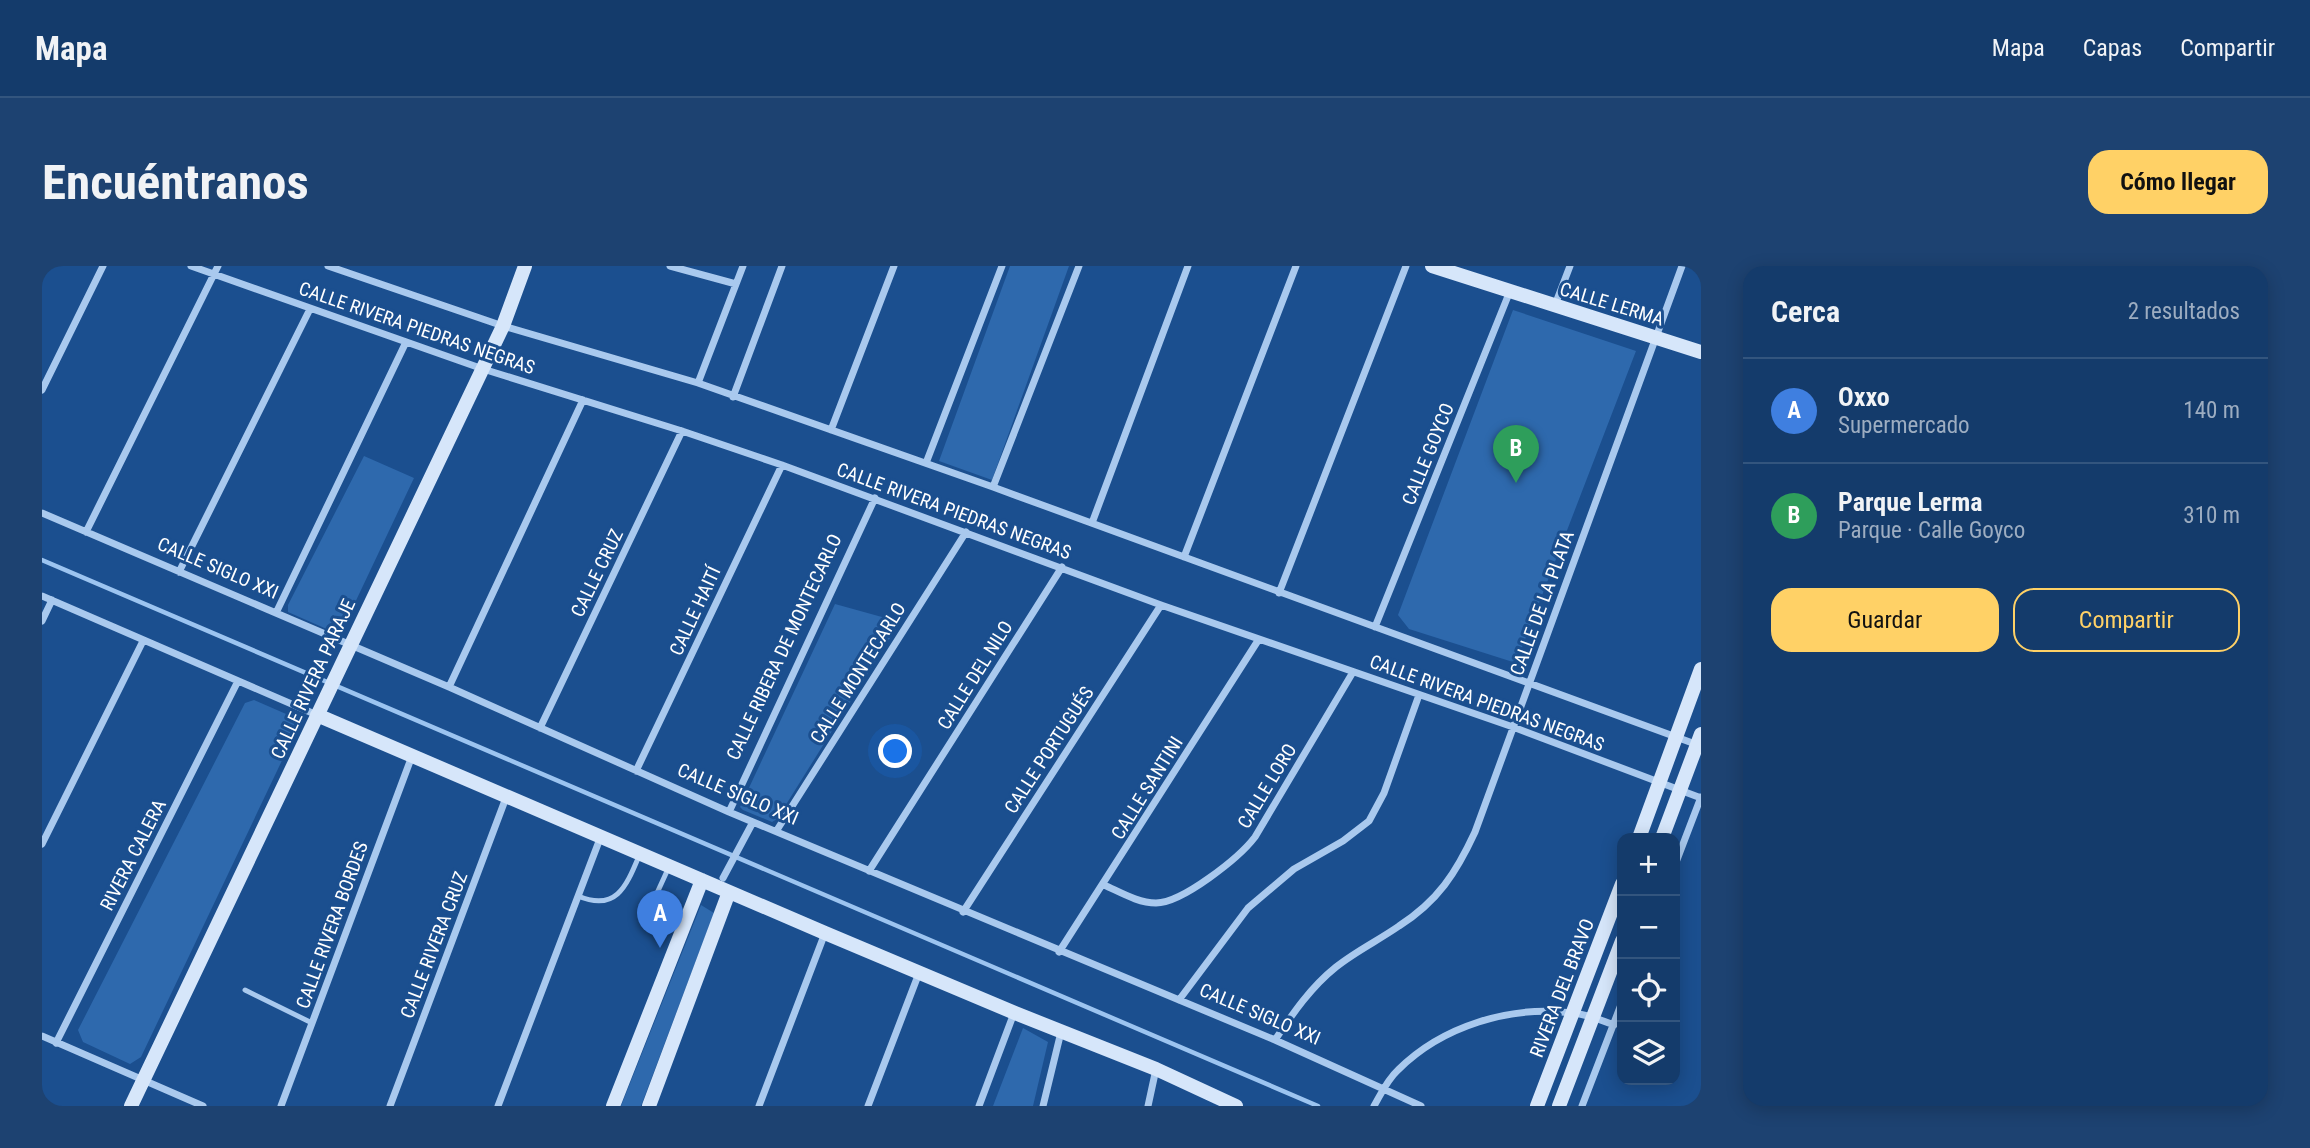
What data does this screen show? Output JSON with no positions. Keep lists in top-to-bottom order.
{
  "streets": {
    "street": [
      "CALLE LERMA",
      "CALLE RIVERA PIEDRAS NEGRAS",
      "CALLE GOYCO",
      "CALLE SIGLO XXI",
      "CALLE CRUZ",
      "CALLE DE LA PLATA",
      "CALLE HAITÍ",
      "CALLE RIBERA DE MONTECARLO",
      "CALLE MONTECARLO",
      "CALLE DEL NILO",
      "CALLE RIVERA PARAJE",
      "CALLE PORTUGUÉS",
      "CALLE LORO",
      "CALLE SANTINI",
      "RIVERA CALERA",
      "CALLE RIVERA BORDES",
      "CALLE RIVERA CRUZ",
      "RIVERA DEL BRAVO"
    ]
  },
  "crossings": [
    ["CALLE LERMA", "CALLE GOYCO"],
    ["CALLE LERMA", "CALLE DE LA PLATA"],
    ["CALLE RIVERA PIEDRAS NEGRAS", "CALLE GOYCO"],
    ["CALLE RIVERA PIEDRAS NEGRAS", "CALLE CRUZ"],
    ["CALLE RIVERA PIEDRAS NEGRAS", "CALLE DE LA PLATA"],
    ["CALLE RIVERA PIEDRAS NEGRAS", "CALLE HAITÍ"],
    ["CALLE RIVERA PIEDRAS NEGRAS", "CALLE RIBERA DE MONTECARLO"],
    ["CALLE RIVERA PIEDRAS NEGRAS", "CALLE MONTECARLO"],
    ["CALLE RIVERA PIEDRAS NEGRAS", "CALLE DEL NILO"],
    ["CALLE RIVERA PIEDRAS NEGRAS", "CALLE RIVERA PARAJE"],
    ["CALLE RIVERA PIEDRAS NEGRAS", "CALLE PORTUGUÉS"],
    ["CALLE RIVERA PIEDRAS NEGRAS", "CALLE LORO"],
    ["CALLE RIVERA PIEDRAS NEGRAS", "CALLE SANTINI"],
    ["CALLE SIGLO XXI", "CALLE CRUZ"],
    ["CALLE SIGLO XXI", "CALLE DE LA PLATA"],
    ["CALLE SIGLO XXI", "CALLE HAITÍ"],
    ["CALLE SIGLO XXI", "CALLE RIBERA DE MONTECARLO"],
    ["CALLE SIGLO XXI", "CALLE MONTECARLO"],
    ["CALLE SIGLO XXI", "CALLE DEL NILO"],
    ["CALLE SIGLO XXI", "CALLE RIVERA PARAJE"],
    ["CALLE SIGLO XXI", "CALLE PORTUGUÉS"],
    ["CALLE SIGLO XXI", "CALLE SANTINI"],
    ["CALLE LORO", "CALLE SANTINI"]
  ],
  "page": {
    "header": "Mapa",
    "nav": ["Mapa", "Capas", "Compartir"],
    "buttons": [
      "Cómo llegar",
      ["Guardar", "Compartir"]
    ],
    "title": "Encuéntranos",
    "heading": ["Cerca", "2 resultados"],
    "list": [
      {
        "mark": "A",
        "name": "Oxxo",
        "note": "Supermercado",
        "value": "140 m"
      },
      {
        "mark": "B",
        "name": "Parque Lerma",
        "note": "Parque · Calle Goyco",
        "value": "310 m"
      }
    ],
    "pins": ["B", "A"],
    "map_buttons": ["+", "−"]
  }
}
